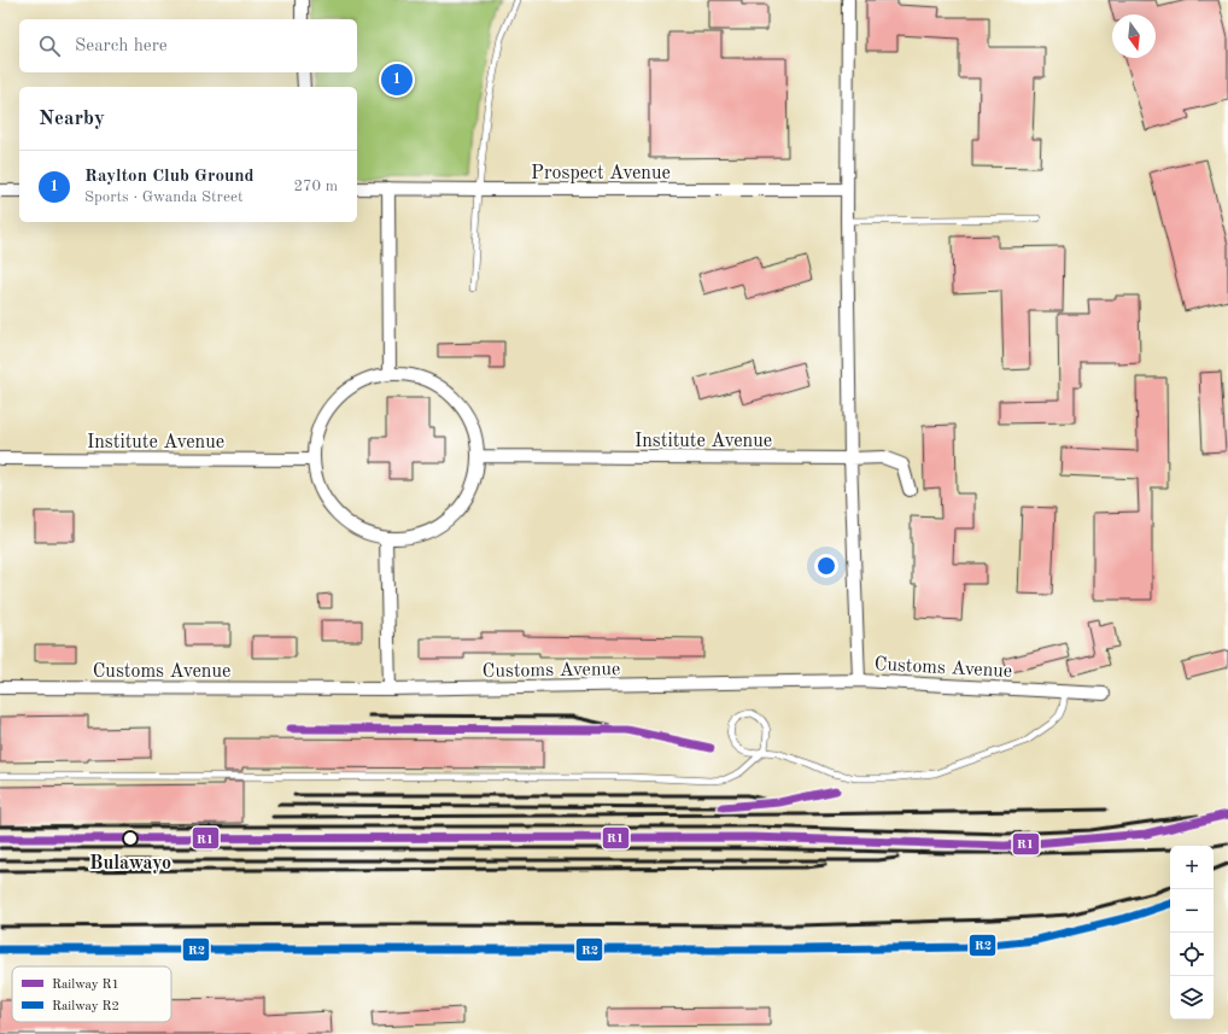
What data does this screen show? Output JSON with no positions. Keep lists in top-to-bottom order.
{
  "streets": {
    "street": ["Prospect Avenue", "Institute Avenue", "Customs Avenue"]
  },
  "places": ["Bulawayo"],
  "lines": ["rail line R1", "rail line R2"],
  "legend": ["Railway R1", "Railway R2"],
  "north": "bottom",
  "page": {
    "search": "Search here",
    "pins": "1",
    "heading": "Nearby",
    "list": [
      {
        "mark": "1",
        "name": "Raylton Club Ground",
        "note": "Sports · Gwanda Street",
        "value": "270 m"
      }
    ],
    "map_buttons": ["+", "−"]
  }
}
